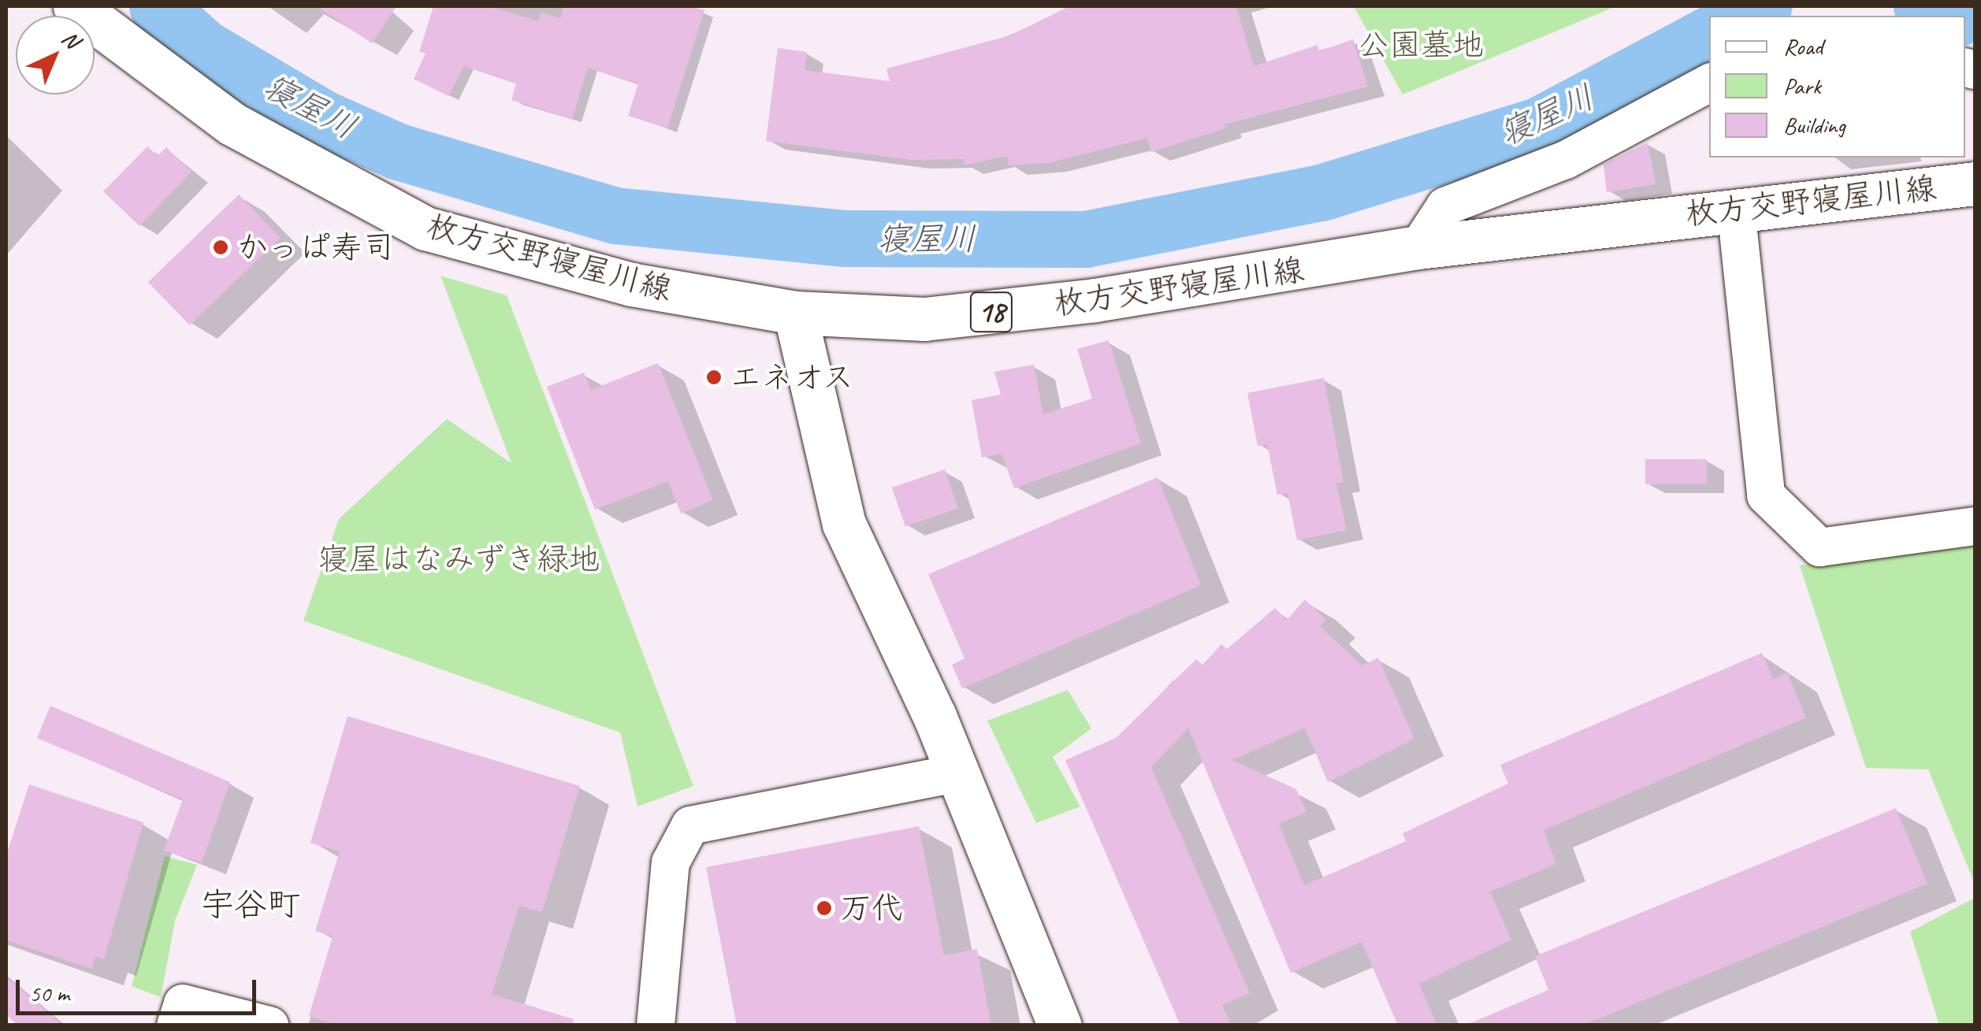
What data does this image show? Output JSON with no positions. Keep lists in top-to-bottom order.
{
  "streets": {
    "main road": ["枚方交野寝屋川線", "18"]
  },
  "districts": ["宇谷町"],
  "water": ["寝屋川"],
  "parks": ["公園墓地", "寝屋はなみずき緑地"],
  "places": ["かっぱ寿司", "エネオス", "万代"],
  "legend": ["Road", "Park", "Building"],
  "scale_bar": "50 m",
  "north": "top right"
}
